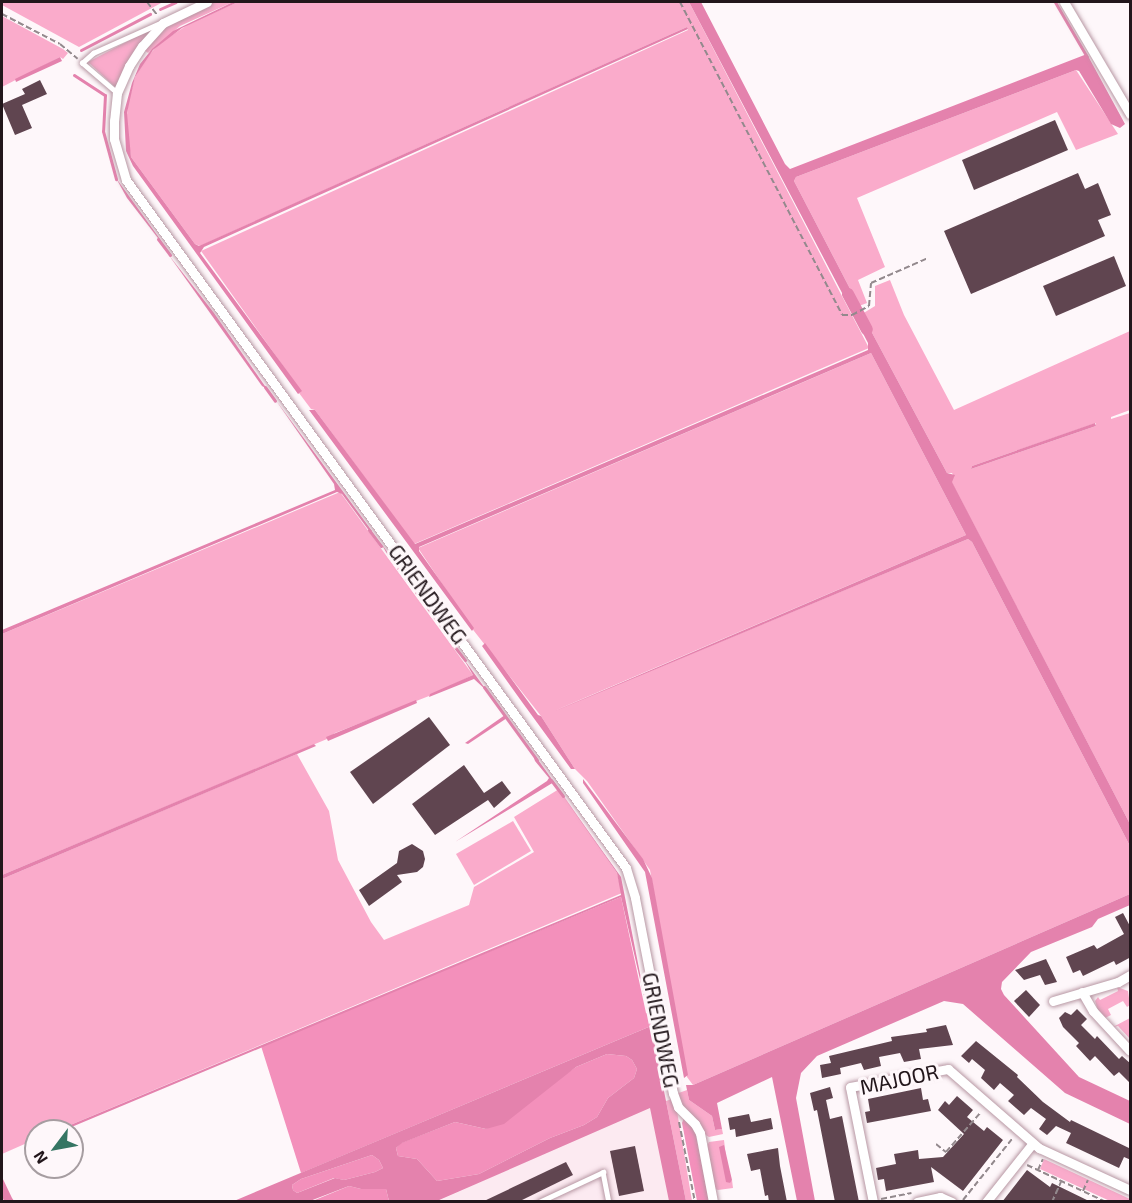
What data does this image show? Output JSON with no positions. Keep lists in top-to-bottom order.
{
  "streets": {
    "street": ["GRIENDWEG", "MAJOOR"]
  },
  "north": "bottom left"
}
